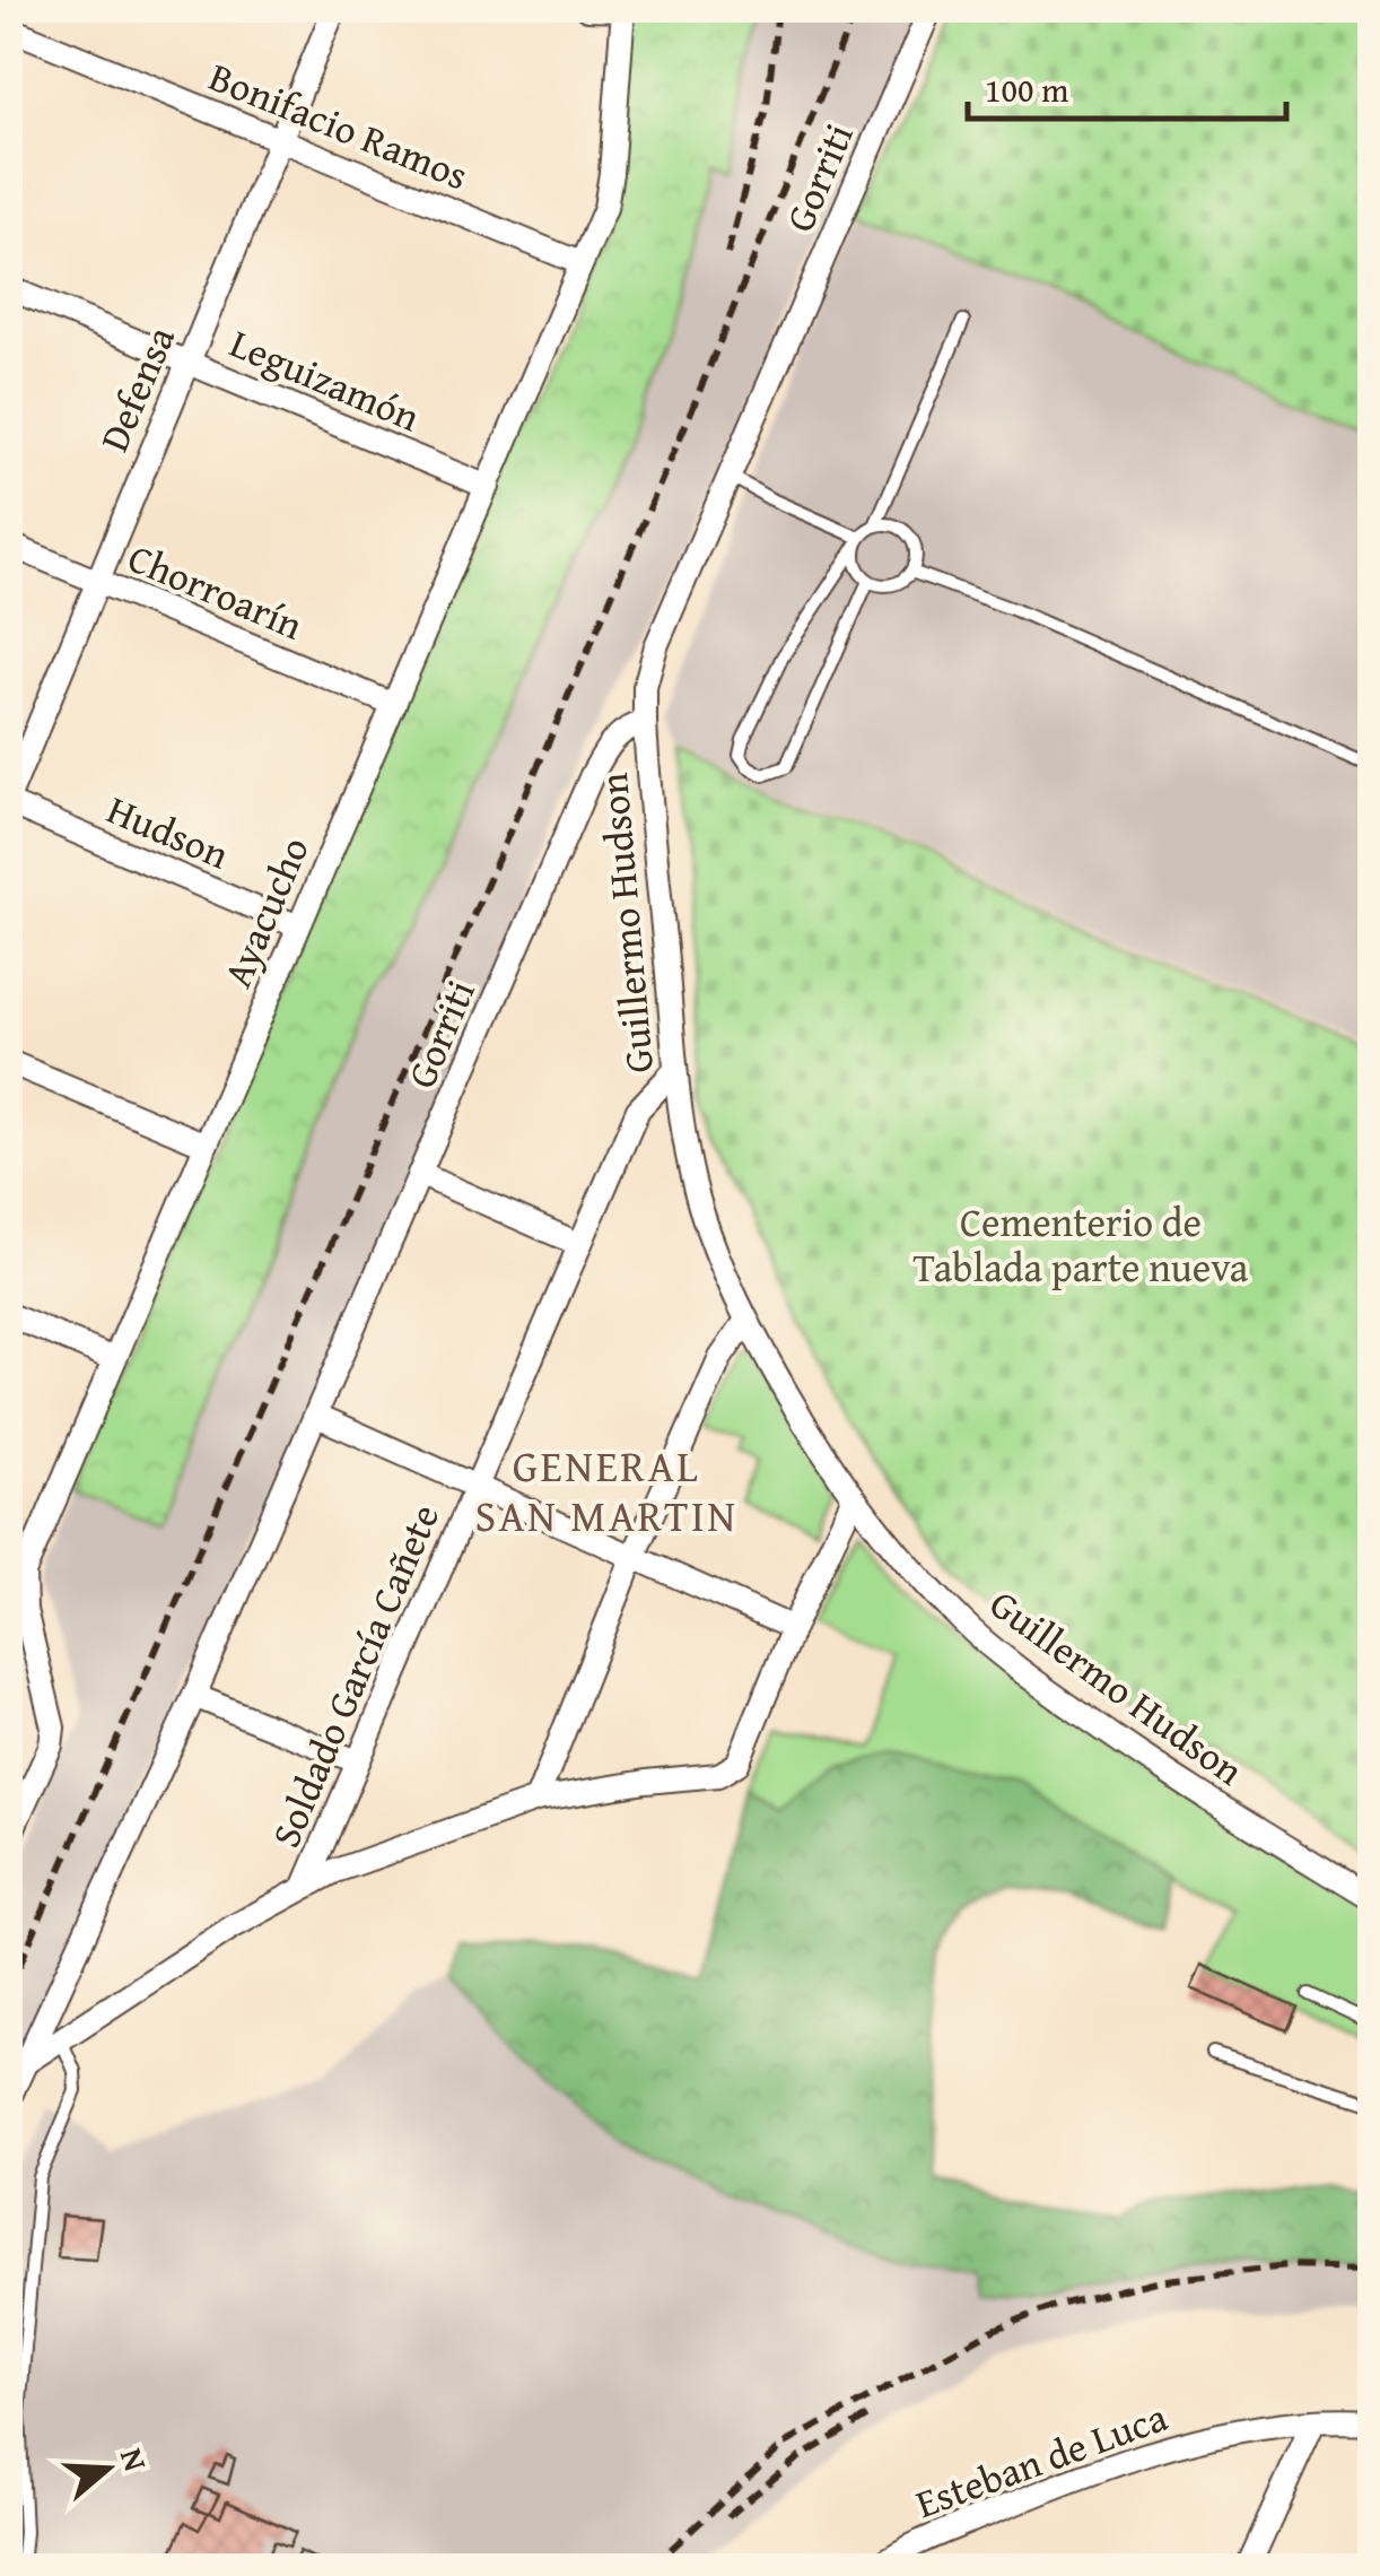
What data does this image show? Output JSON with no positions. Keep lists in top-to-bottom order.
{
  "streets": {
    "street": [
      "Bonifacio Ramos",
      "Gorriti",
      "Leguizamón",
      "Defensa",
      "Chorroarín",
      "Hudson",
      "Ayacucho",
      "Guillermo Hudson",
      "Soldado García Cañete",
      "Esteban de Luca"
    ]
  },
  "crossings": [
    ["Bonifacio Ramos", "Defensa"],
    ["Bonifacio Ramos", "Ayacucho"],
    ["Gorriti", "Guillermo Hudson"],
    ["Leguizamón", "Defensa"],
    ["Leguizamón", "Ayacucho"],
    ["Defensa", "Chorroarín"],
    ["Defensa", "Hudson"],
    ["Chorroarín", "Ayacucho"],
    ["Hudson", "Ayacucho"],
    ["Guillermo Hudson", "Soldado García Cañete"]
  ],
  "districts": ["GENERAL SAN MARTIN"],
  "parks": ["Cementerio de Tablada parte nueva"],
  "scale_bar": "100 m",
  "north": "right"
}
